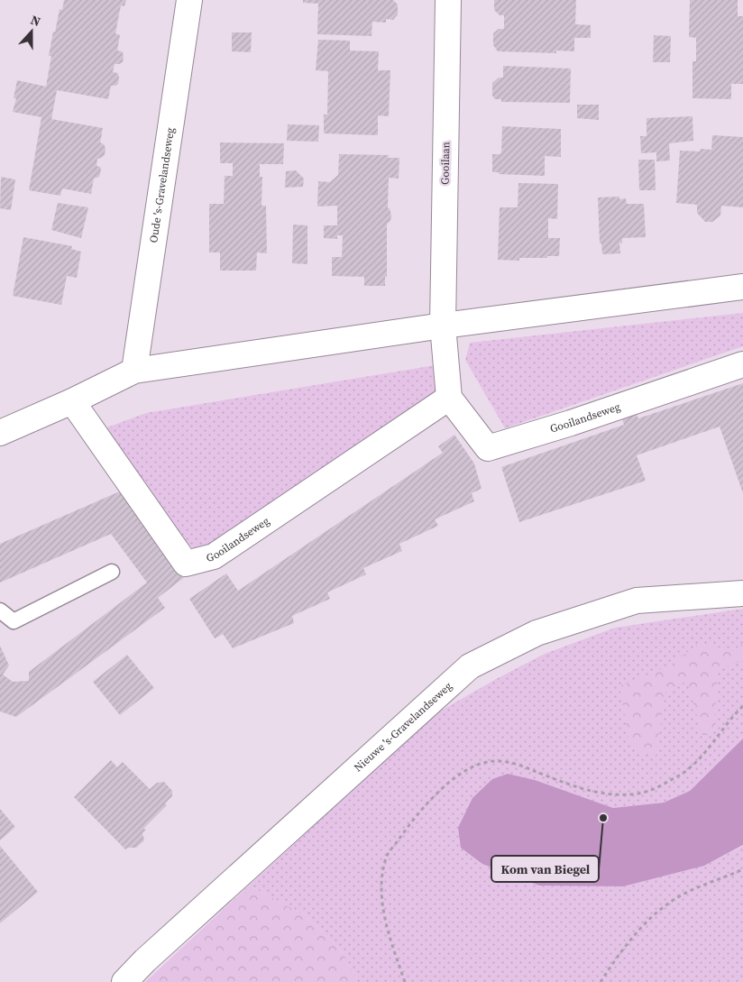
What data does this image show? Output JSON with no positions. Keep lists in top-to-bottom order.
{
  "streets": {
    "street": [
      "Gooilaan",
      "Oude 's-Gravelandseweg",
      "Gooilandseweg",
      "Nieuwe 's-Gravelandseweg"
    ]
  },
  "places": ["Kom van Biegel"],
  "north": "top"
}
